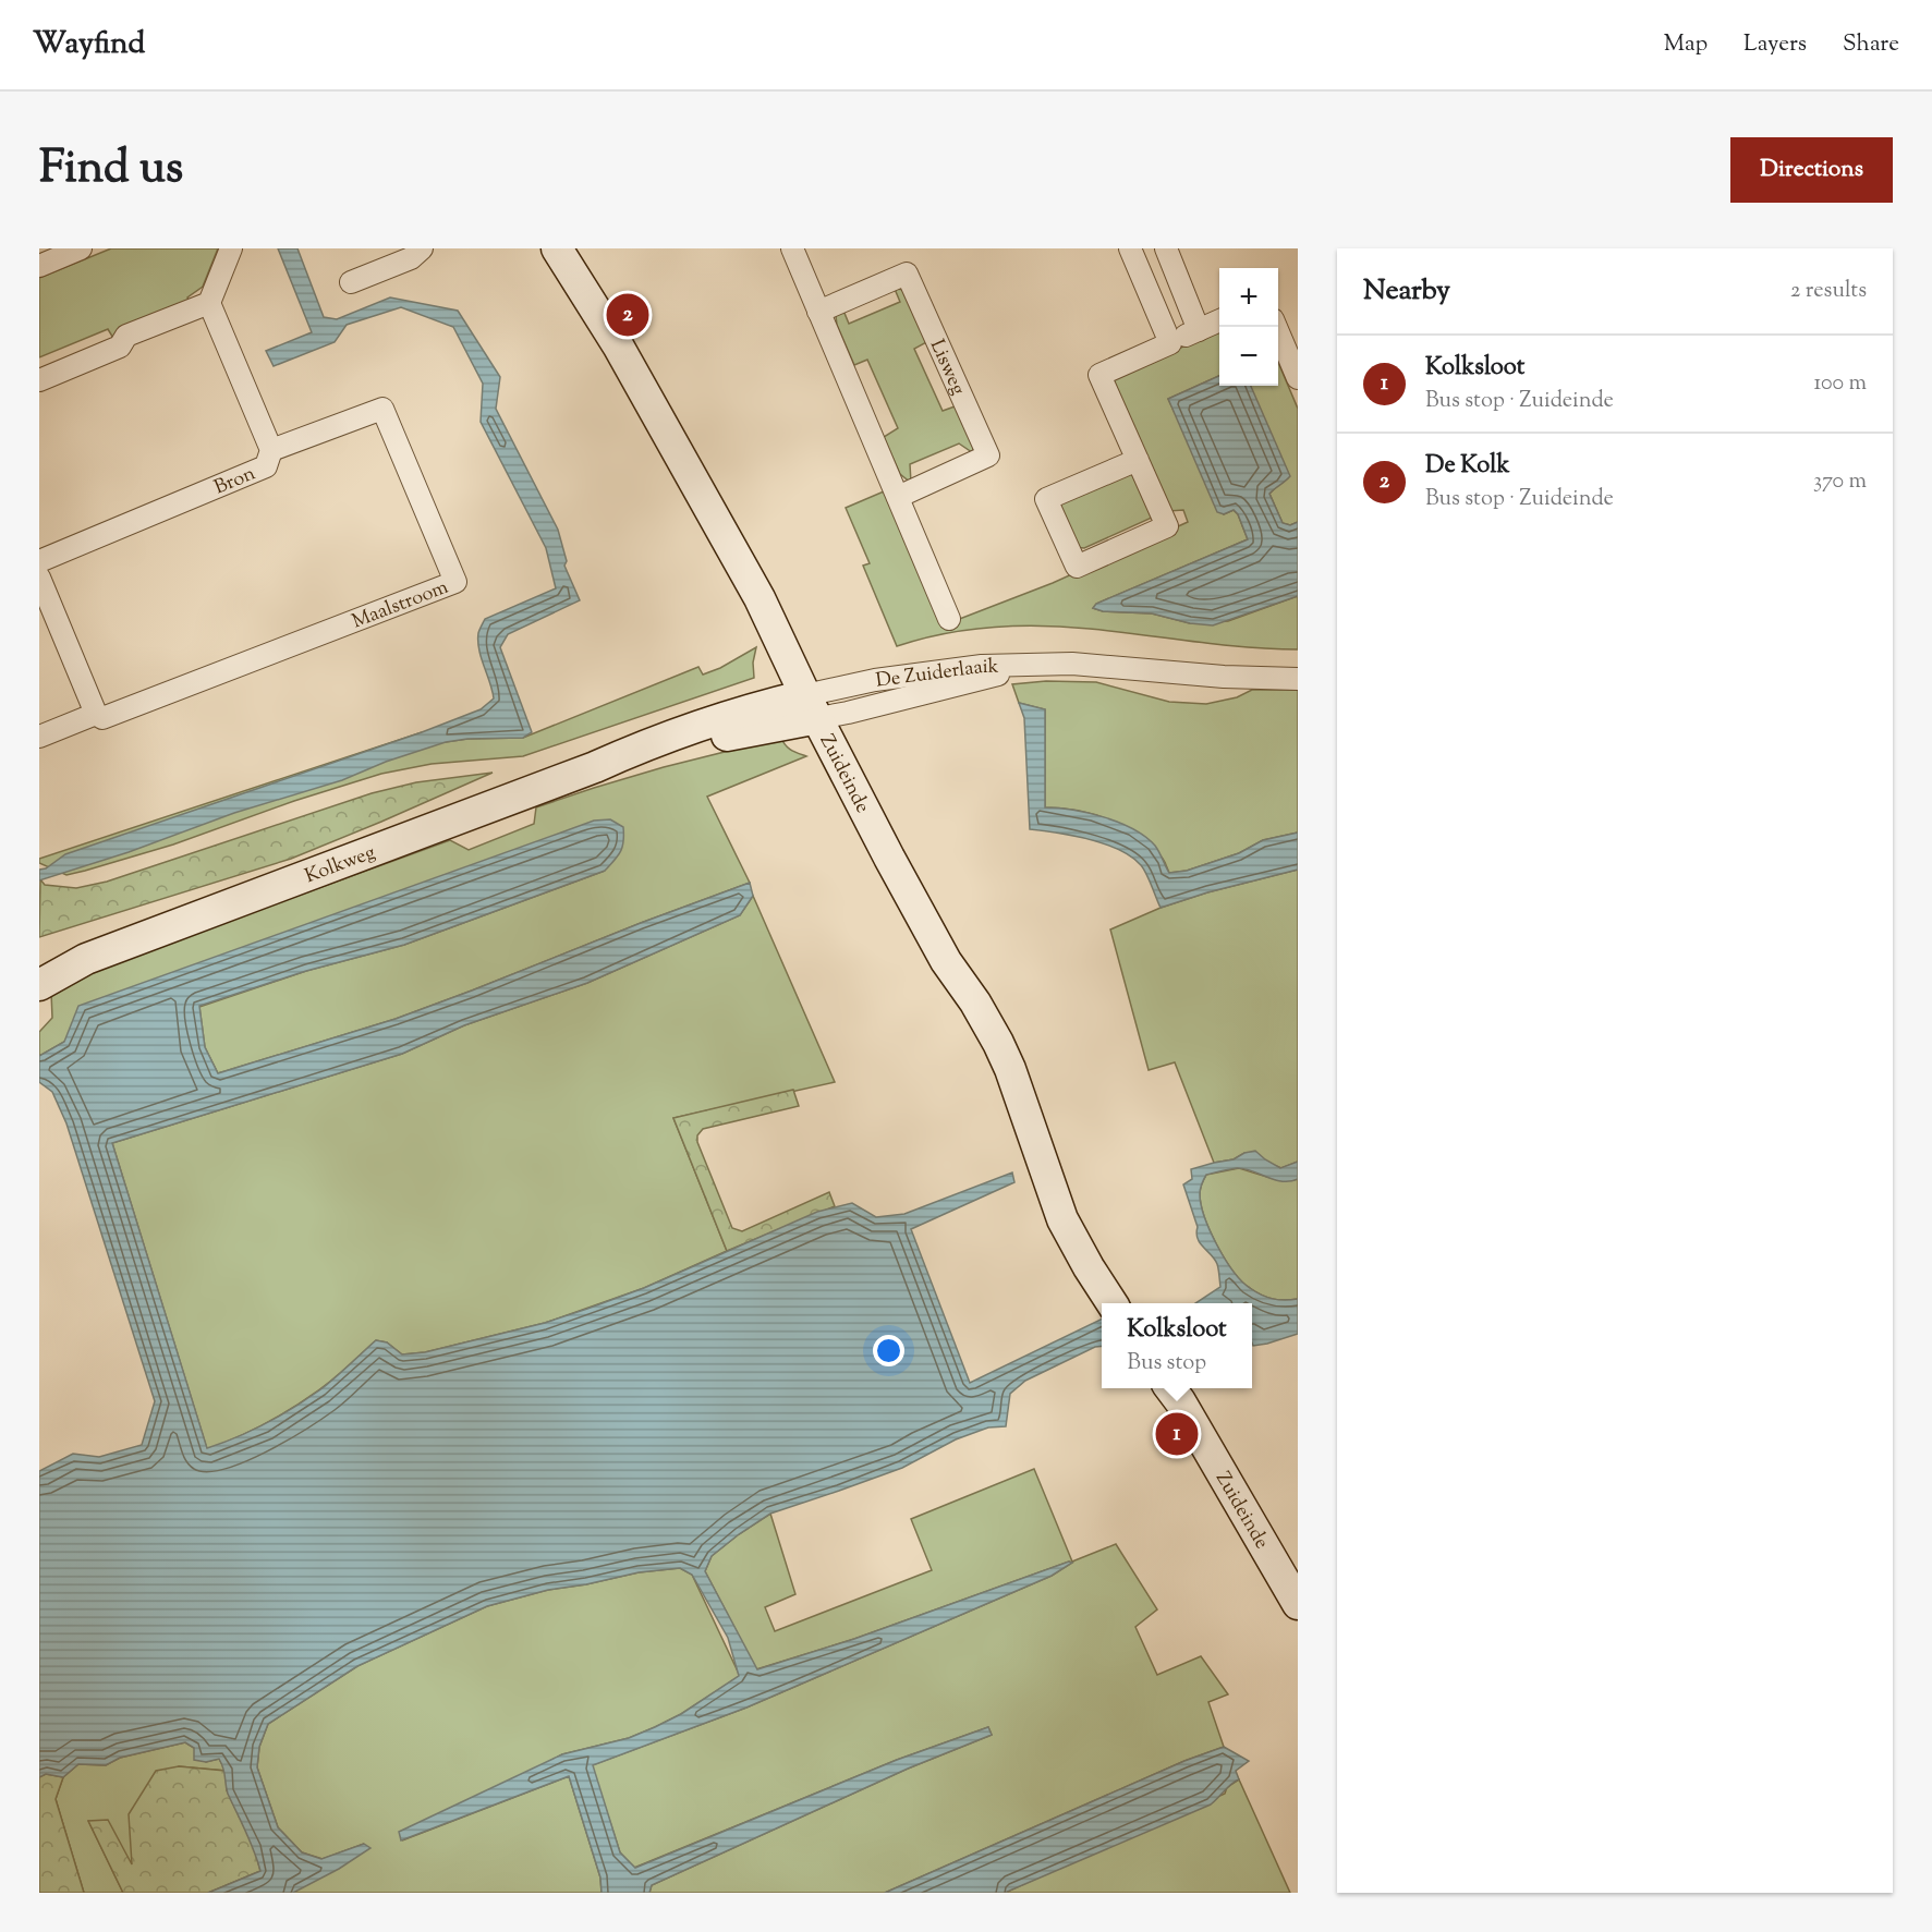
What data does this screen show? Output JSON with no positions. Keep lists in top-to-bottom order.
{
  "streets": {
    "street": [
      "Lisweg",
      "Bron",
      "Maalstroom",
      "De Zuiderlaaik",
      "Zuideinde",
      "Kolkweg"
    ]
  },
  "crossings": [
    ["Bron", "Maalstroom"],
    ["De Zuiderlaaik", "Zuideinde"],
    ["De Zuiderlaaik", "Kolkweg"],
    ["Zuideinde", "Kolkweg"]
  ],
  "page": {
    "header": "Wayfind",
    "nav": ["Map", "Layers", "Share"],
    "title": "Find us",
    "buttons": "Directions",
    "heading": ["Nearby", "2 results"],
    "map_buttons": ["+", "−"],
    "pins": ["2", "1"],
    "list": [
      {
        "mark": "1",
        "name": "Kolksloot",
        "note": "Bus stop · Zuideinde",
        "value": "100 m"
      },
      {
        "mark": "2",
        "name": "De Kolk",
        "note": "Bus stop · Zuideinde",
        "value": "370 m"
      }
    ],
    "popup": ["Kolksloot", "Bus stop"]
  }
}
